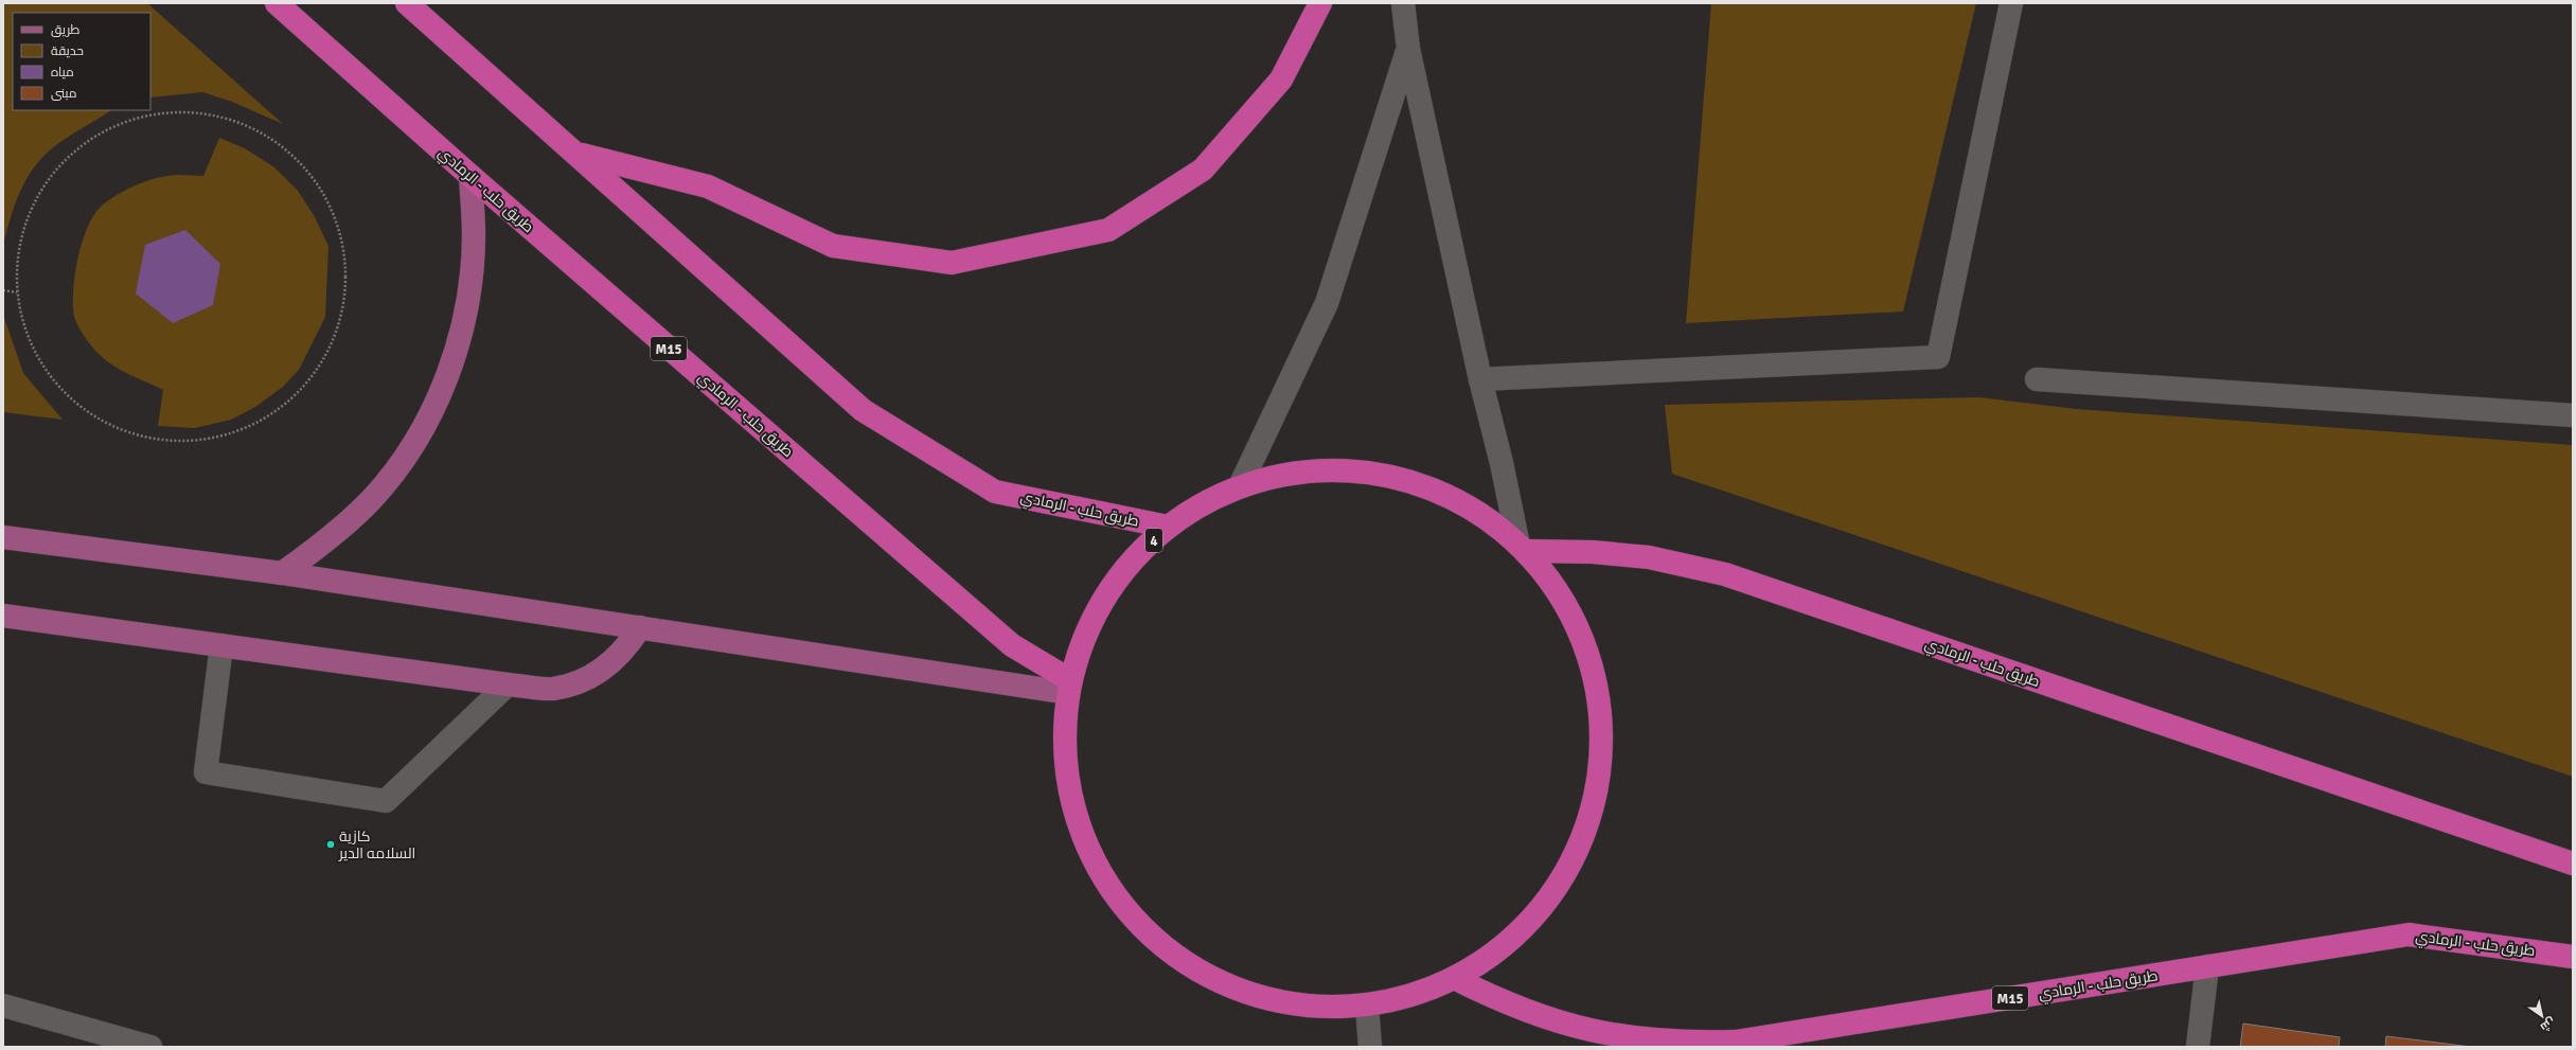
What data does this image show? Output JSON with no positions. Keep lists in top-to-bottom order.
{
  "streets": {
    "highway": ["طريق حلب - الرمادي", "M15", "4"]
  },
  "crossings": [
    ["طريق حلب - الرمادي", "4"]
  ],
  "places": ["كازية السلامه الدير"],
  "legend": [
    "طريق",
    "حديقة",
    "مياه",
    "مبنى"
  ],
  "north": "bottom right"
}
